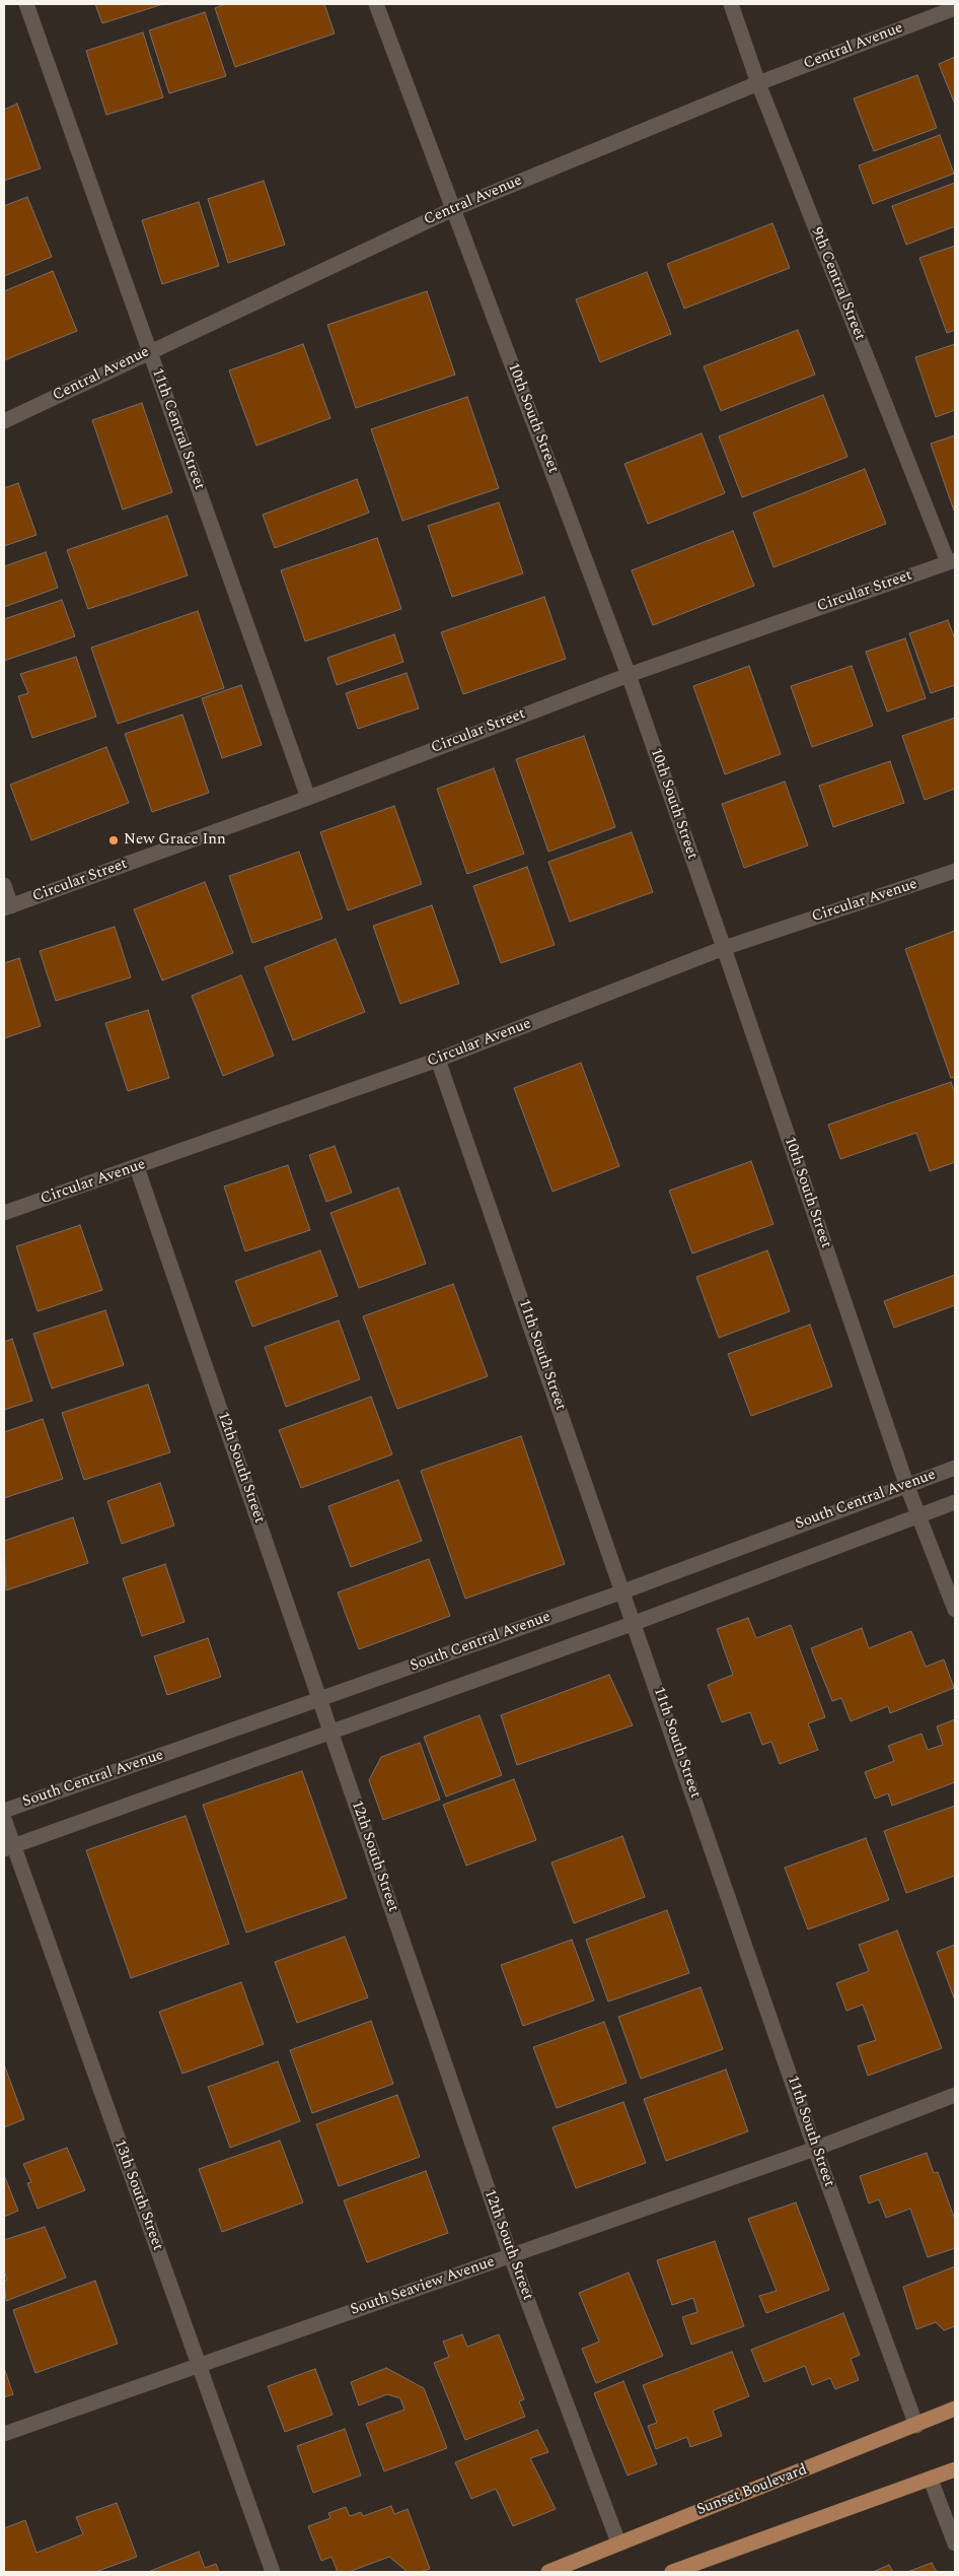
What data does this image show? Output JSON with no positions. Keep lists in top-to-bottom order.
{
  "streets": {
    "main road": ["Sunset Boulevard"],
    "street": [
      "Central Avenue",
      "9th Central Street",
      "10th South Street",
      "11th Central Street",
      "Circular Street",
      "Circular Avenue",
      "11th South Street",
      "12th South Street",
      "South Central Avenue",
      "13th South Street",
      "South Seaview Avenue"
    ]
  },
  "crossings": [
    ["Central Avenue", "9th Central Street"],
    ["Central Avenue", "10th South Street"],
    ["Central Avenue", "11th Central Street"],
    ["9th Central Street", "Circular Street"],
    ["10th South Street", "Circular Street"],
    ["10th South Street", "Circular Avenue"],
    ["10th South Street", "South Central Avenue"],
    ["11th Central Street", "Circular Street"],
    ["Circular Avenue", "11th South Street"],
    ["Circular Avenue", "12th South Street"],
    ["11th South Street", "South Central Avenue"],
    ["11th South Street", "South Seaview Avenue"],
    ["11th South Street", "Sunset Boulevard"],
    ["12th South Street", "South Central Avenue"],
    ["12th South Street", "South Seaview Avenue"],
    ["12th South Street", "Sunset Boulevard"],
    ["13th South Street", "South Seaview Avenue"]
  ],
  "places": ["New Grace Inn"]
}
